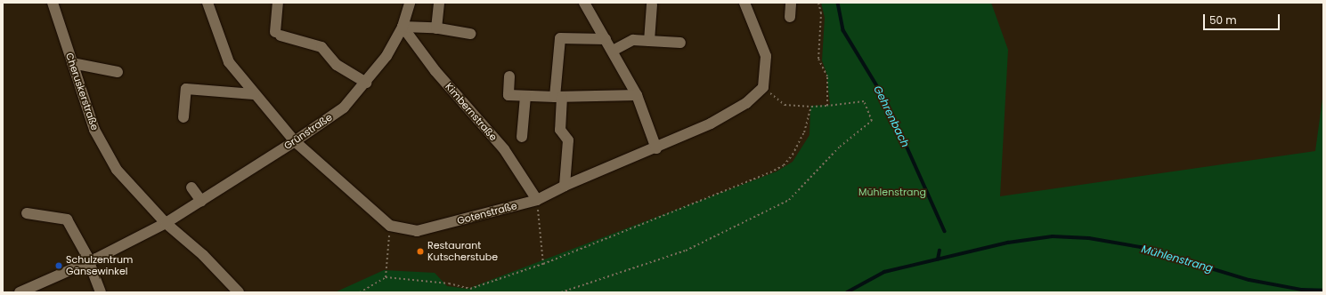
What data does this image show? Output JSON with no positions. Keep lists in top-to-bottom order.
{
  "streets": {
    "street": [
      "Cheruskerstraße",
      "Kimbernstraße",
      "Grünstraße",
      "Gotenstraße"
    ]
  },
  "crossings": [
    ["Cheruskerstraße", "Grünstraße"],
    ["Kimbernstraße", "Grünstraße"],
    ["Kimbernstraße", "Gotenstraße"],
    ["Grünstraße", "Gotenstraße"]
  ],
  "water": ["Gehrenbach", "Mühlenstrang"],
  "parks": ["Mühlenstrang"],
  "places": ["Restaurant Kutscherstube", "Schulzentrum Gänsewinkel"],
  "scale_bar": "50 m"
}
